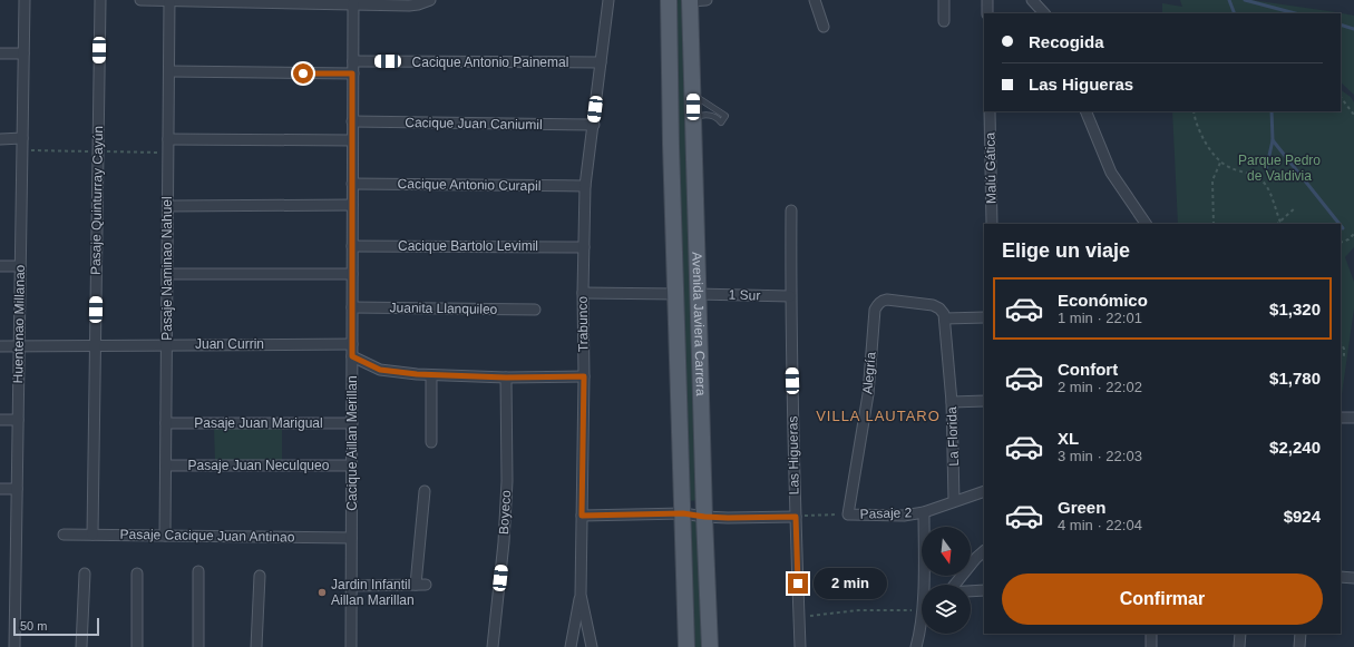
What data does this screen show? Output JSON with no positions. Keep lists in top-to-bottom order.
{
  "streets": {
    "main road": ["Avenida Javiera Carrera"],
    "street": [
      "Cacique Antonio Painemal",
      "Cacique Juan Caniumil",
      "Malú Gática",
      "Cacique Antonio Curapil",
      "Pasaje Quinturray Cayún",
      "Cacique Bartolo Levimil",
      "Pasaje Naminao Nahuel",
      "1 Sur",
      "Juanita Llanquileo",
      "Huentenao Millanao",
      "Trabunco",
      "Juan Currin",
      "Alegría",
      "Pasaje Juan Marigual",
      "La Florida",
      "Cacique Aillan Merillan",
      "Las Higueras",
      "Pasaje Juan Neculqueo",
      "Boyeco",
      "Pasaje 2",
      "Pasaje Cacique Juan Antinao"
    ]
  },
  "crossings": [
    ["Cacique Antonio Painemal", "Trabunco"],
    ["Cacique Antonio Painemal", "Cacique Aillan Merillan"],
    ["Cacique Juan Caniumil", "Trabunco"],
    ["Cacique Juan Caniumil", "Cacique Aillan Merillan"],
    ["Cacique Antonio Curapil", "Trabunco"],
    ["Cacique Antonio Curapil", "Cacique Aillan Merillan"],
    ["Pasaje Quinturray Cayún", "Juan Currin"],
    ["Pasaje Quinturray Cayún", "Pasaje Cacique Juan Antinao"],
    ["Cacique Bartolo Levimil", "Trabunco"],
    ["Cacique Bartolo Levimil", "Cacique Aillan Merillan"],
    ["Pasaje Naminao Nahuel", "Juan Currin"],
    ["Pasaje Naminao Nahuel", "Pasaje Juan Marigual"],
    ["Pasaje Naminao Nahuel", "Pasaje Juan Neculqueo"],
    ["Pasaje Naminao Nahuel", "Pasaje Cacique Juan Antinao"],
    ["1 Sur", "Avenida Javiera Carrera"],
    ["1 Sur", "Las Higueras"],
    ["Juanita Llanquileo", "Cacique Aillan Merillan"],
    ["Huentenao Millanao", "Juan Currin"],
    ["Juan Currin", "Cacique Aillan Merillan"],
    ["Alegría", "La Florida"],
    ["Alegría", "Pasaje 2"],
    ["Pasaje Juan Marigual", "Cacique Aillan Merillan"],
    ["La Florida", "Pasaje 2"],
    ["Cacique Aillan Merillan", "Pasaje Juan Neculqueo"],
    ["Cacique Aillan Merillan", "Pasaje Cacique Juan Antinao"]
  ],
  "districts": ["VILLA LAUTARO"],
  "parks": ["Parque Pedro de Valdivia"],
  "places": ["Jardin Infantil Aillan Marillan"],
  "scale_bar": "50 m",
  "north": "bottom",
  "page": {
    "banner": ["Recogida", "Las Higueras"],
    "heading": "Elige un viaje",
    "list": [
      {
        "name": "Económico",
        "note": "1 min · 22:01",
        "value": "$1,320"
      },
      {
        "name": "Confort",
        "note": "2 min · 22:02",
        "value": "$1,780"
      },
      {
        "name": "XL",
        "note": "3 min · 22:03",
        "value": "$2,240"
      },
      {
        "name": "Green",
        "note": "4 min · 22:04",
        "value": "$924"
      }
    ],
    "buttons": "Confirmar",
    "bubble": "2 min",
    "scale": "50 m"
  }
}
